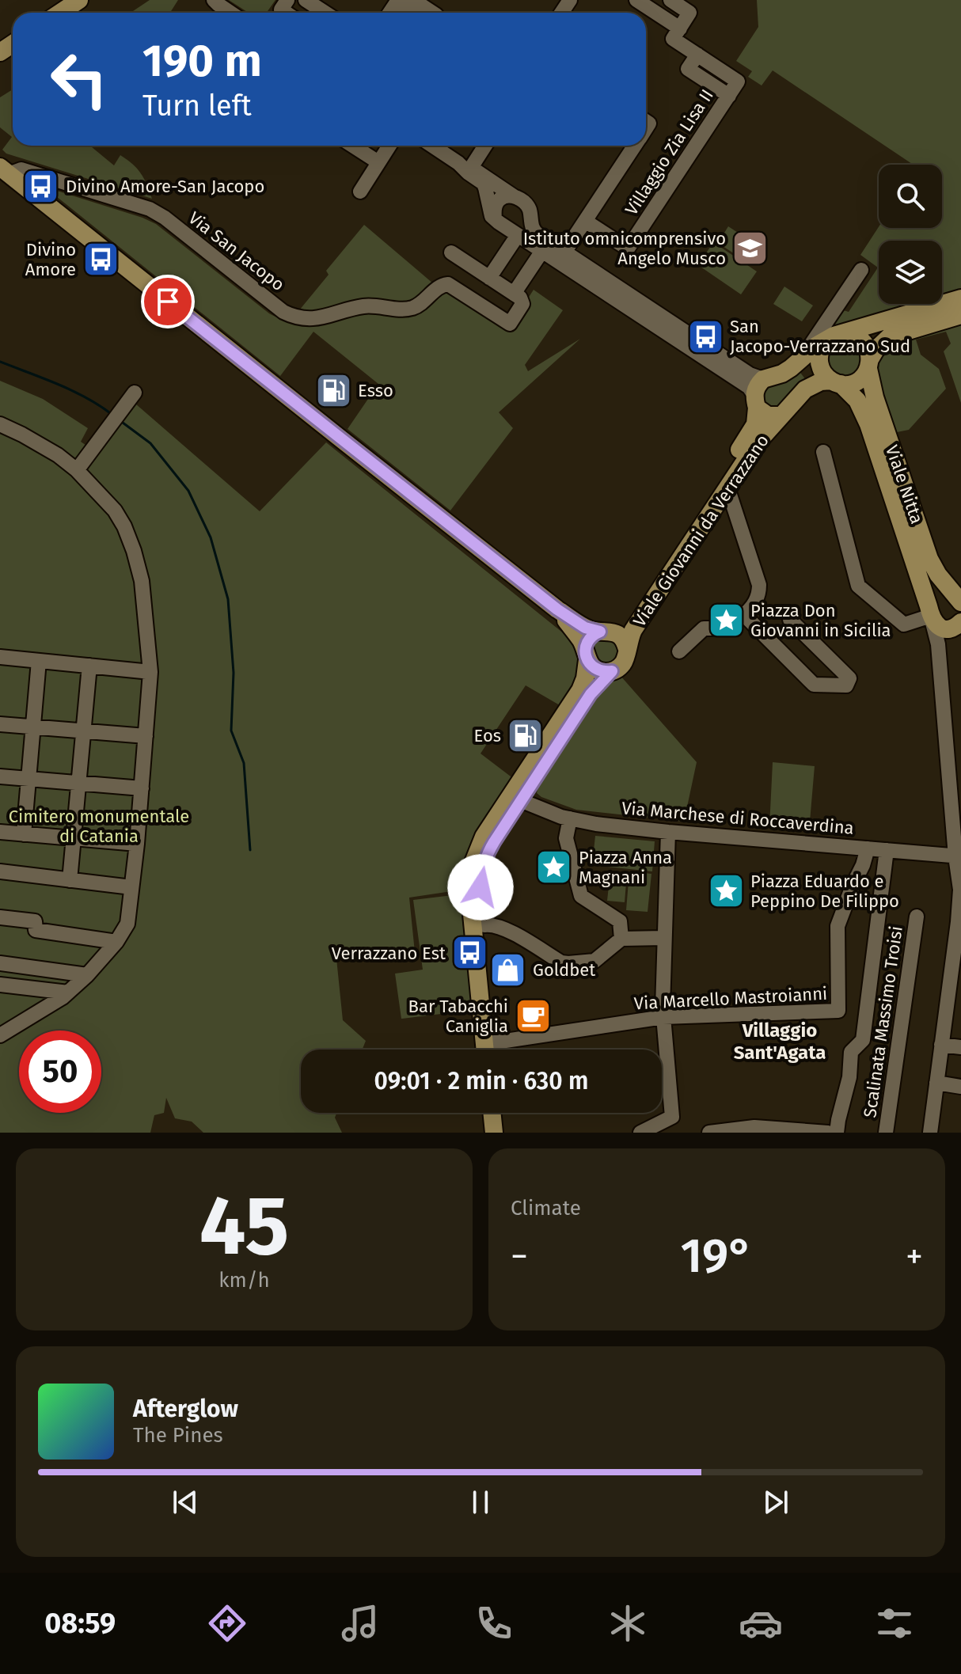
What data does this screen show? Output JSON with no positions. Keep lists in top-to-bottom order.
{
  "streets": {
    "main road": ["Viale Nitta", "Viale Giovanni da Verrazzano"],
    "street": [
      "Villaggio Zia Lisa II",
      "Via San Jacopo",
      "Via Marchese di Roccaverdina",
      "Via Marcello Mastroianni",
      "Scalinata Massimo Troisi"
    ]
  },
  "crossings": [
    ["Viale Nitta", "Viale Giovanni da Verrazzano"],
    ["Via Marchese di Roccaverdina", "Via Marcello Mastroianni"]
  ],
  "districts": ["Villaggio Sant'Agata"],
  "parks": ["Cimitero monumentale di Catania"],
  "places": {
    "bus stop": [
      "Divino Amore-San Jacopo",
      "Divino Amore",
      "San Jacopo-Verrazzano Sud",
      "Verrazzano Est"
    ],
    "school or university": ["Istituto omnicomprensivo Angelo Musco"],
    "fuel station": ["Esso", "Eos"],
    "place": ["Piazza Don Giovanni in Sicilia", "Piazza Anna Magnani", "Piazza Eduardo e Peppino De Filippo"],
    "shop": ["Goldbet"],
    "cafe": ["Bar Tabacchi Caniglia"]
  },
  "page": {
    "turn": ["190 m", "Turn left"],
    "limit": "50",
    "trip": "09:01 · 2 min · 630 m",
    "tile": [
      ["45", "km/h"],
      "Climate"
    ],
    "heat": ["−", "19°", "+"],
    "song": ["Afterglow", "The Pines"],
    "tabs": "08:59"
  }
}
